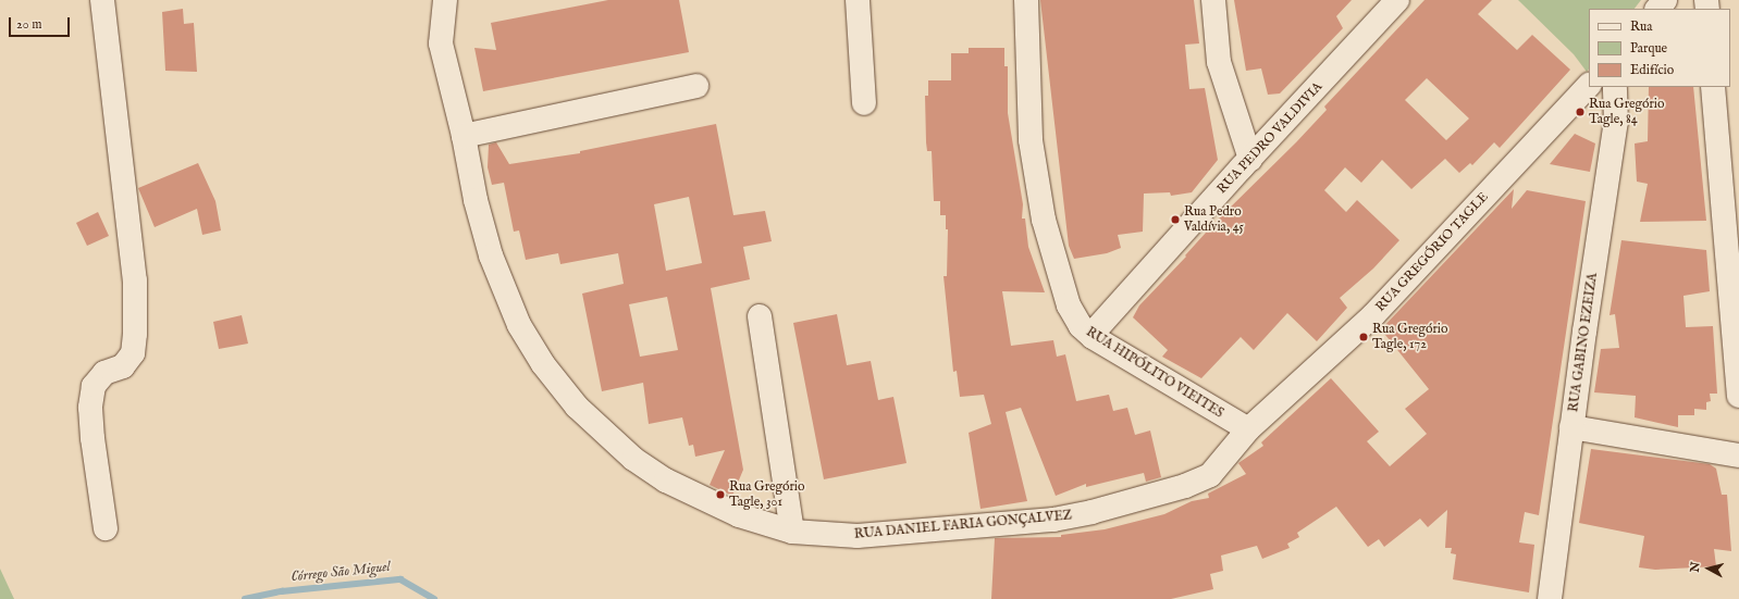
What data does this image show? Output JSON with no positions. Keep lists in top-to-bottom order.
{
  "streets": {
    "street": [
      "RUA PEDRO VALDIVIA",
      "RUA GREGÓRIO TAGLE",
      "RUA GABINO EZEIZA",
      "RUA HIPÓLITO VIEITES",
      "RUA DANIEL FARIA GONÇALVEZ"
    ]
  },
  "crossings": [
    ["RUA PEDRO VALDIVIA", "RUA HIPÓLITO VIEITES"],
    ["RUA GREGÓRIO TAGLE", "RUA HIPÓLITO VIEITES"],
    ["RUA GREGÓRIO TAGLE", "RUA DANIEL FARIA GONÇALVEZ"],
    ["RUA HIPÓLITO VIEITES", "RUA DANIEL FARIA GONÇALVEZ"]
  ],
  "water": ["Córrego São Miguel"],
  "places": [
    "Rua Gregório Tagle, 84",
    "Rua Pedro Valdívia, 45",
    "Rua Gregório Tagle, 172",
    "Rua Gregório Tagle, 301"
  ],
  "legend": ["Rua", "Parque", "Edifício"],
  "scale_bar": "20 m",
  "north": "left"
}
